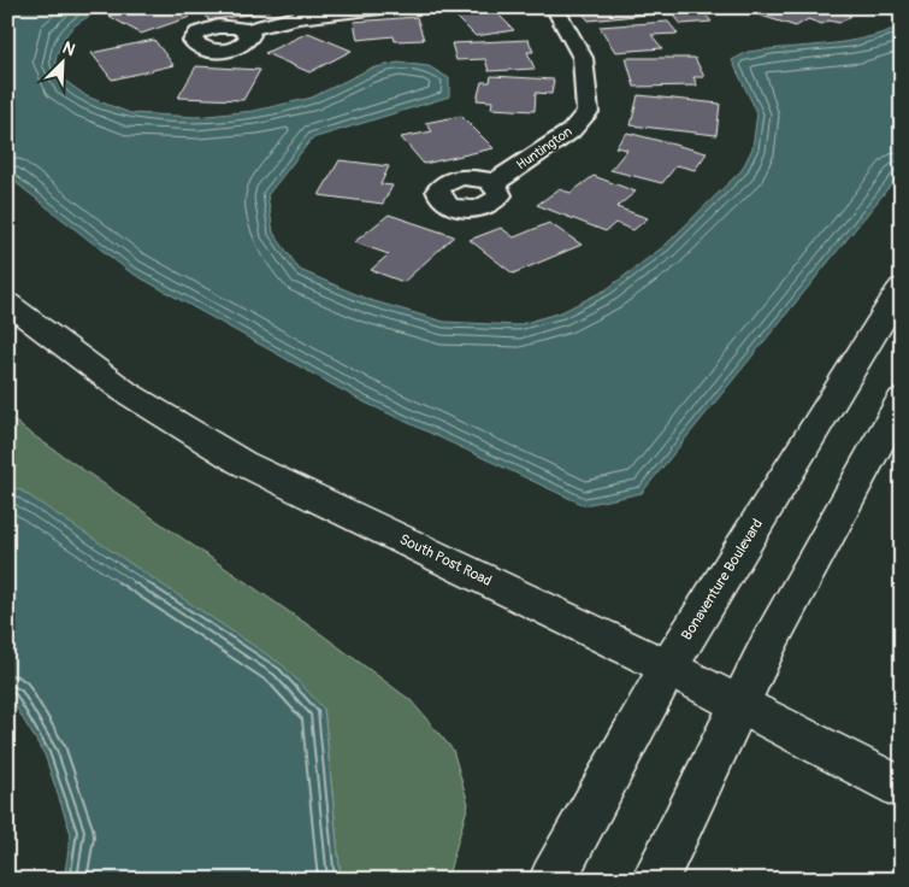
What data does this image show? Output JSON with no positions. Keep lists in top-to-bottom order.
{
  "streets": {
    "main road": ["South Post Road", "Bonaventure Boulevard"],
    "street": ["Huntington"]
  },
  "crossings": [
    ["South Post Road", "Bonaventure Boulevard"]
  ],
  "north": "top right"
}
